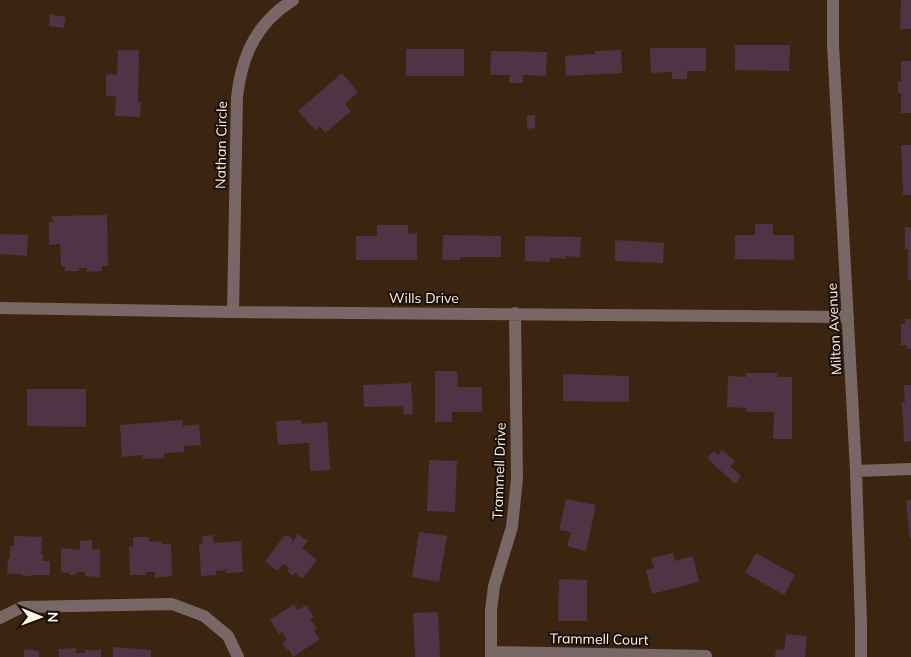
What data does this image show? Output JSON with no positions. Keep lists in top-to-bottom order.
{
  "streets": {
    "street": [
      "Nathan Circle",
      "Wills Drive",
      "Milton Avenue",
      "Trammell Drive",
      "Trammell Court"
    ]
  },
  "crossings": [
    ["Nathan Circle", "Wills Drive"],
    ["Wills Drive", "Milton Avenue"],
    ["Wills Drive", "Trammell Drive"],
    ["Trammell Drive", "Trammell Court"]
  ],
  "north": "right"
}
